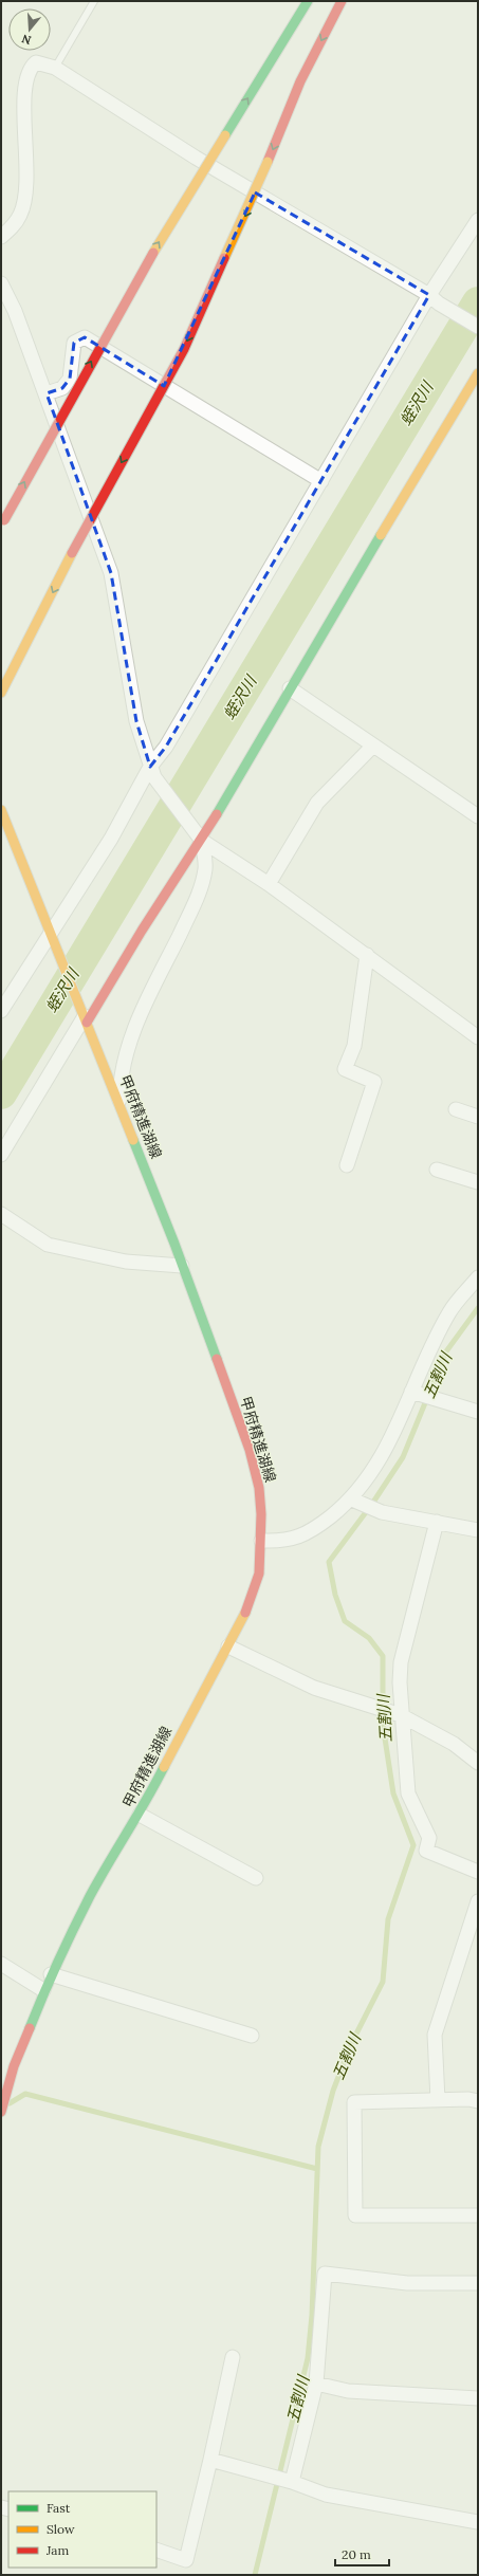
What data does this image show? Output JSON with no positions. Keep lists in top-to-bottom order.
{
  "streets": {
    "main road": ["甲府精進湖線"]
  },
  "water": ["蛭沢川", "五割川"],
  "legend": ["Fast", "Slow", "Jam"],
  "scale_bar": "20 m",
  "north": "bottom"
}
